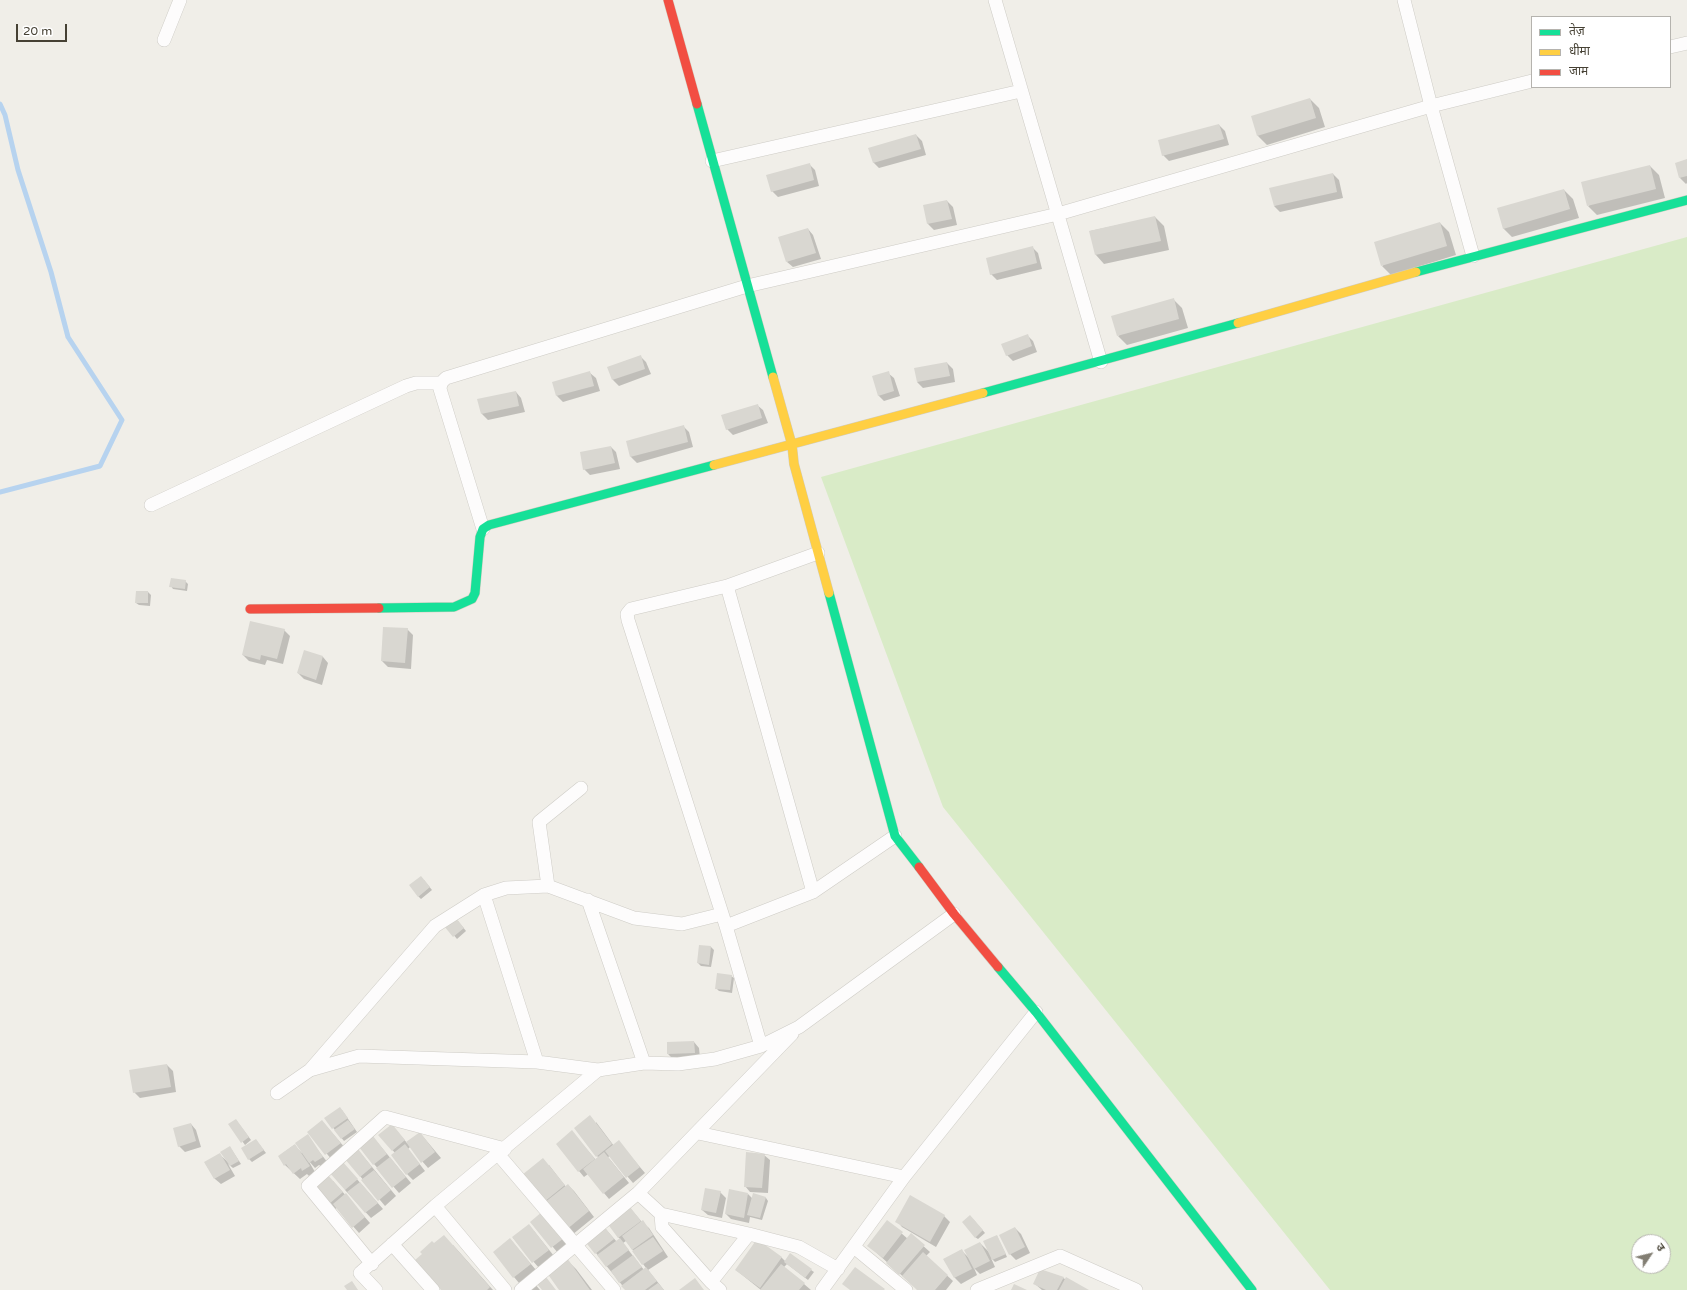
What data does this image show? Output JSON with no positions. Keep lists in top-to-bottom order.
{
  "legend": ["तेज़", "धीमा", "जाम"],
  "scale_bar": "20 m",
  "north": "top right"
}
